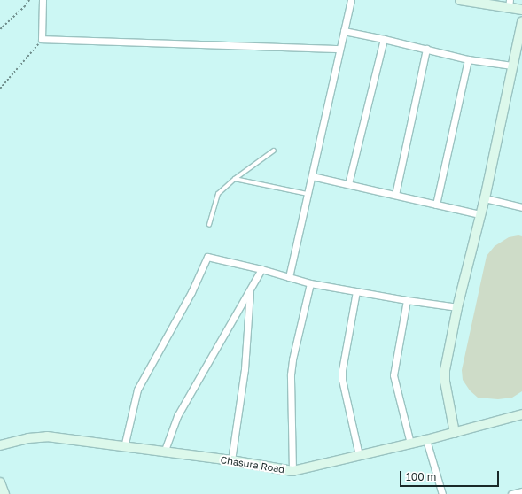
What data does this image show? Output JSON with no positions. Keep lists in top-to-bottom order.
{
  "streets": {
    "street": ["Chasura Road"]
  },
  "scale_bar": "100 m"
}
